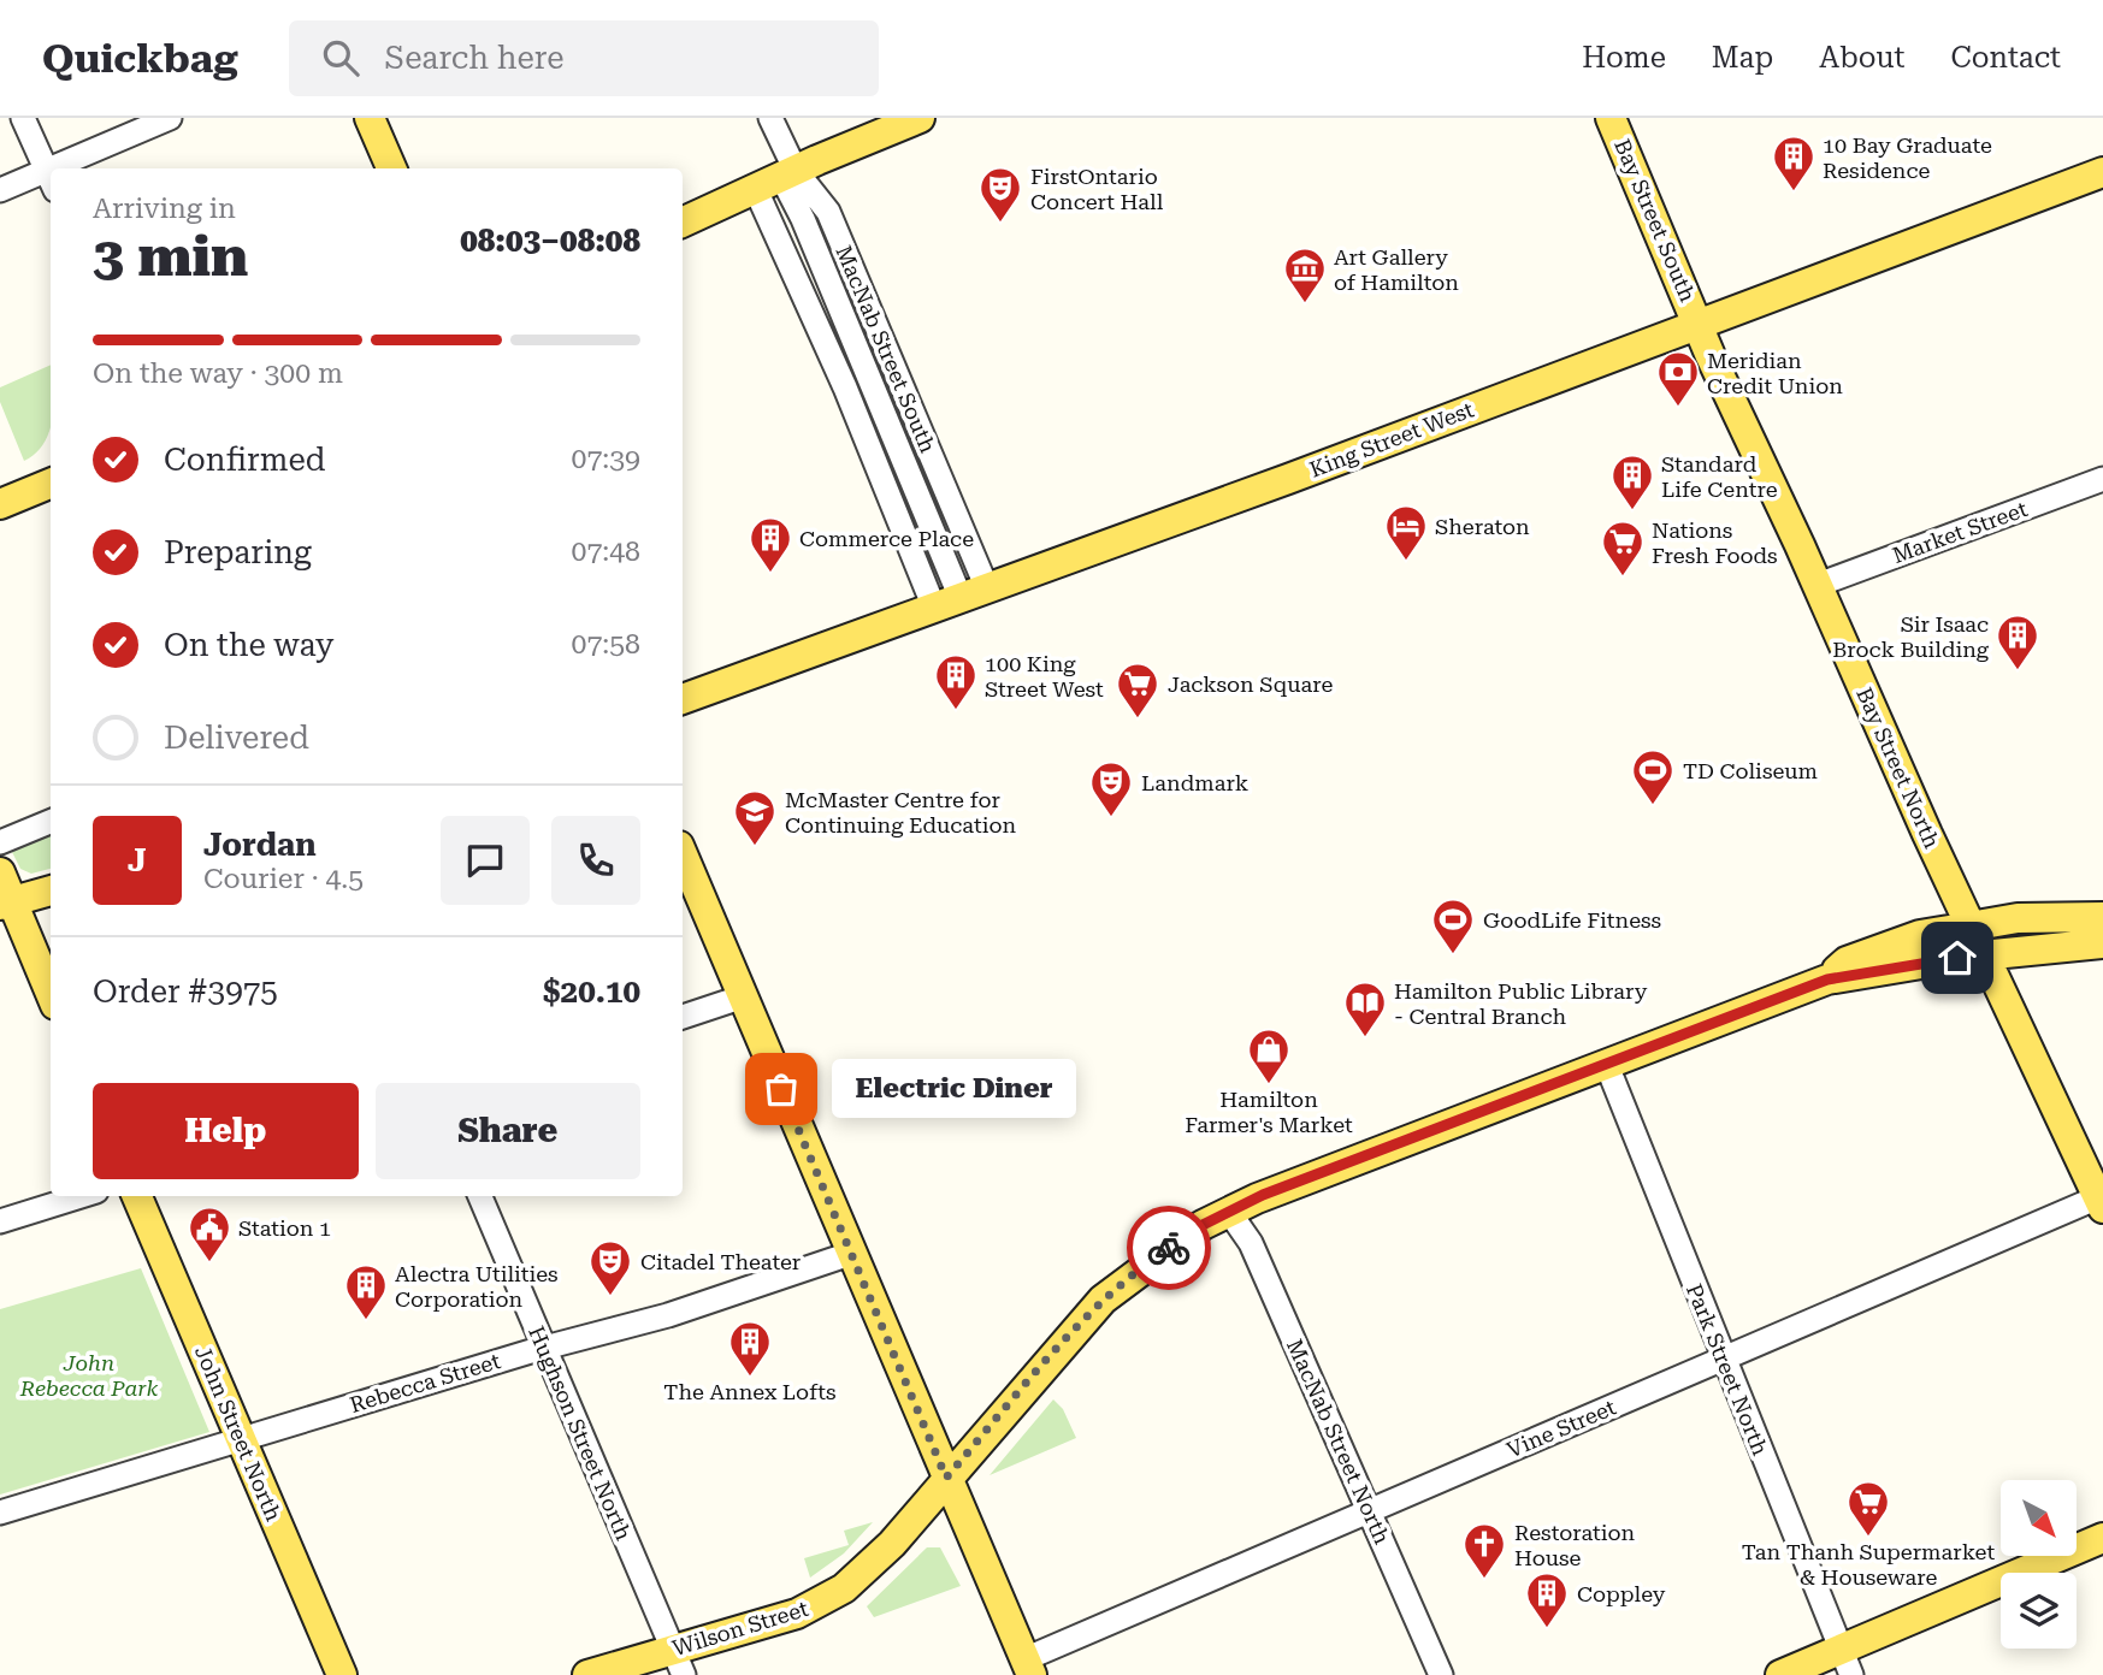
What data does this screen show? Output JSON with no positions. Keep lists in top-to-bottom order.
{
  "streets": {
    "main road": [
      "Bay Street South",
      "King Street West",
      "Bay Street North",
      "John Street North",
      "Wilson Street"
    ],
    "street": [
      "MacNab Street South",
      "Market Street",
      "Park Street North",
      "Rebecca Street",
      "Vine Street",
      "Hughson Street North",
      "MacNab Street North"
    ]
  },
  "crossings": [
    ["Bay Street South", "King Street West"],
    ["Bay Street South", "Bay Street North"],
    ["MacNab Street South", "King Street West"],
    ["King Street West", "Bay Street North"],
    ["Market Street", "Bay Street North"],
    ["Bay Street North", "Vine Street"],
    ["Park Street North", "Vine Street"],
    ["Park Street North", "Wilson Street"],
    ["Rebecca Street", "John Street North"],
    ["Rebecca Street", "Hughson Street North"],
    ["Vine Street", "MacNab Street North"],
    ["Hughson Street North", "Wilson Street"],
    ["MacNab Street North", "Wilson Street"]
  ],
  "parks": ["John Rebecca Park"],
  "places": {
    "building": [
      "10 Bay Graduate Residence",
      "Standard Life Centre",
      "Commerce Place",
      "Sir Isaac Brock Building",
      "100 King Street West",
      "Alectra Utilities Corporation",
      "The Annex Lofts",
      "Coppley"
    ],
    "theatre": ["FirstOntario Concert Hall", "Landmark", "Citadel Theater"],
    "museum": ["Art Gallery of Hamilton"],
    "bank": ["Meridian Credit Union"],
    "hotel": ["Sheraton"],
    "supermarket": ["Nations Fresh Foods", "Jackson Square", "Tan Thanh Supermarket & Houseware"],
    "sports": ["TD Coliseum", "GoodLife Fitness"],
    "school or university": ["McMaster Centre for Continuing Education"],
    "library": ["Hamilton Public Library - Central Branch"],
    "shop": ["Hamilton Farmer's Market"],
    "other": ["Electric Diner"],
    "public building": ["Station 1"],
    "church": ["Restoration House"]
  },
  "north": "bottom right",
  "page": {
    "header": "Quickbag",
    "search": "Search here",
    "nav": [
      "Home",
      "Map",
      "About",
      "Contact"
    ],
    "heading": ["3 min", "Arriving in", "08:03–08:08"],
    "panel": [
      "Jordan",
      "Courier · 4.5",
      "Order #3975",
      "$20.10"
    ],
    "bar": "On the way · 300 m",
    "list": [
      ["Confirmed", "07:39"],
      ["Preparing", "07:48"],
      ["On the way", "07:58"],
      "Delivered"
    ],
    "round": "J",
    "bubble": "Electric Diner",
    "buttons": ["Help", "Share"]
  }
}
